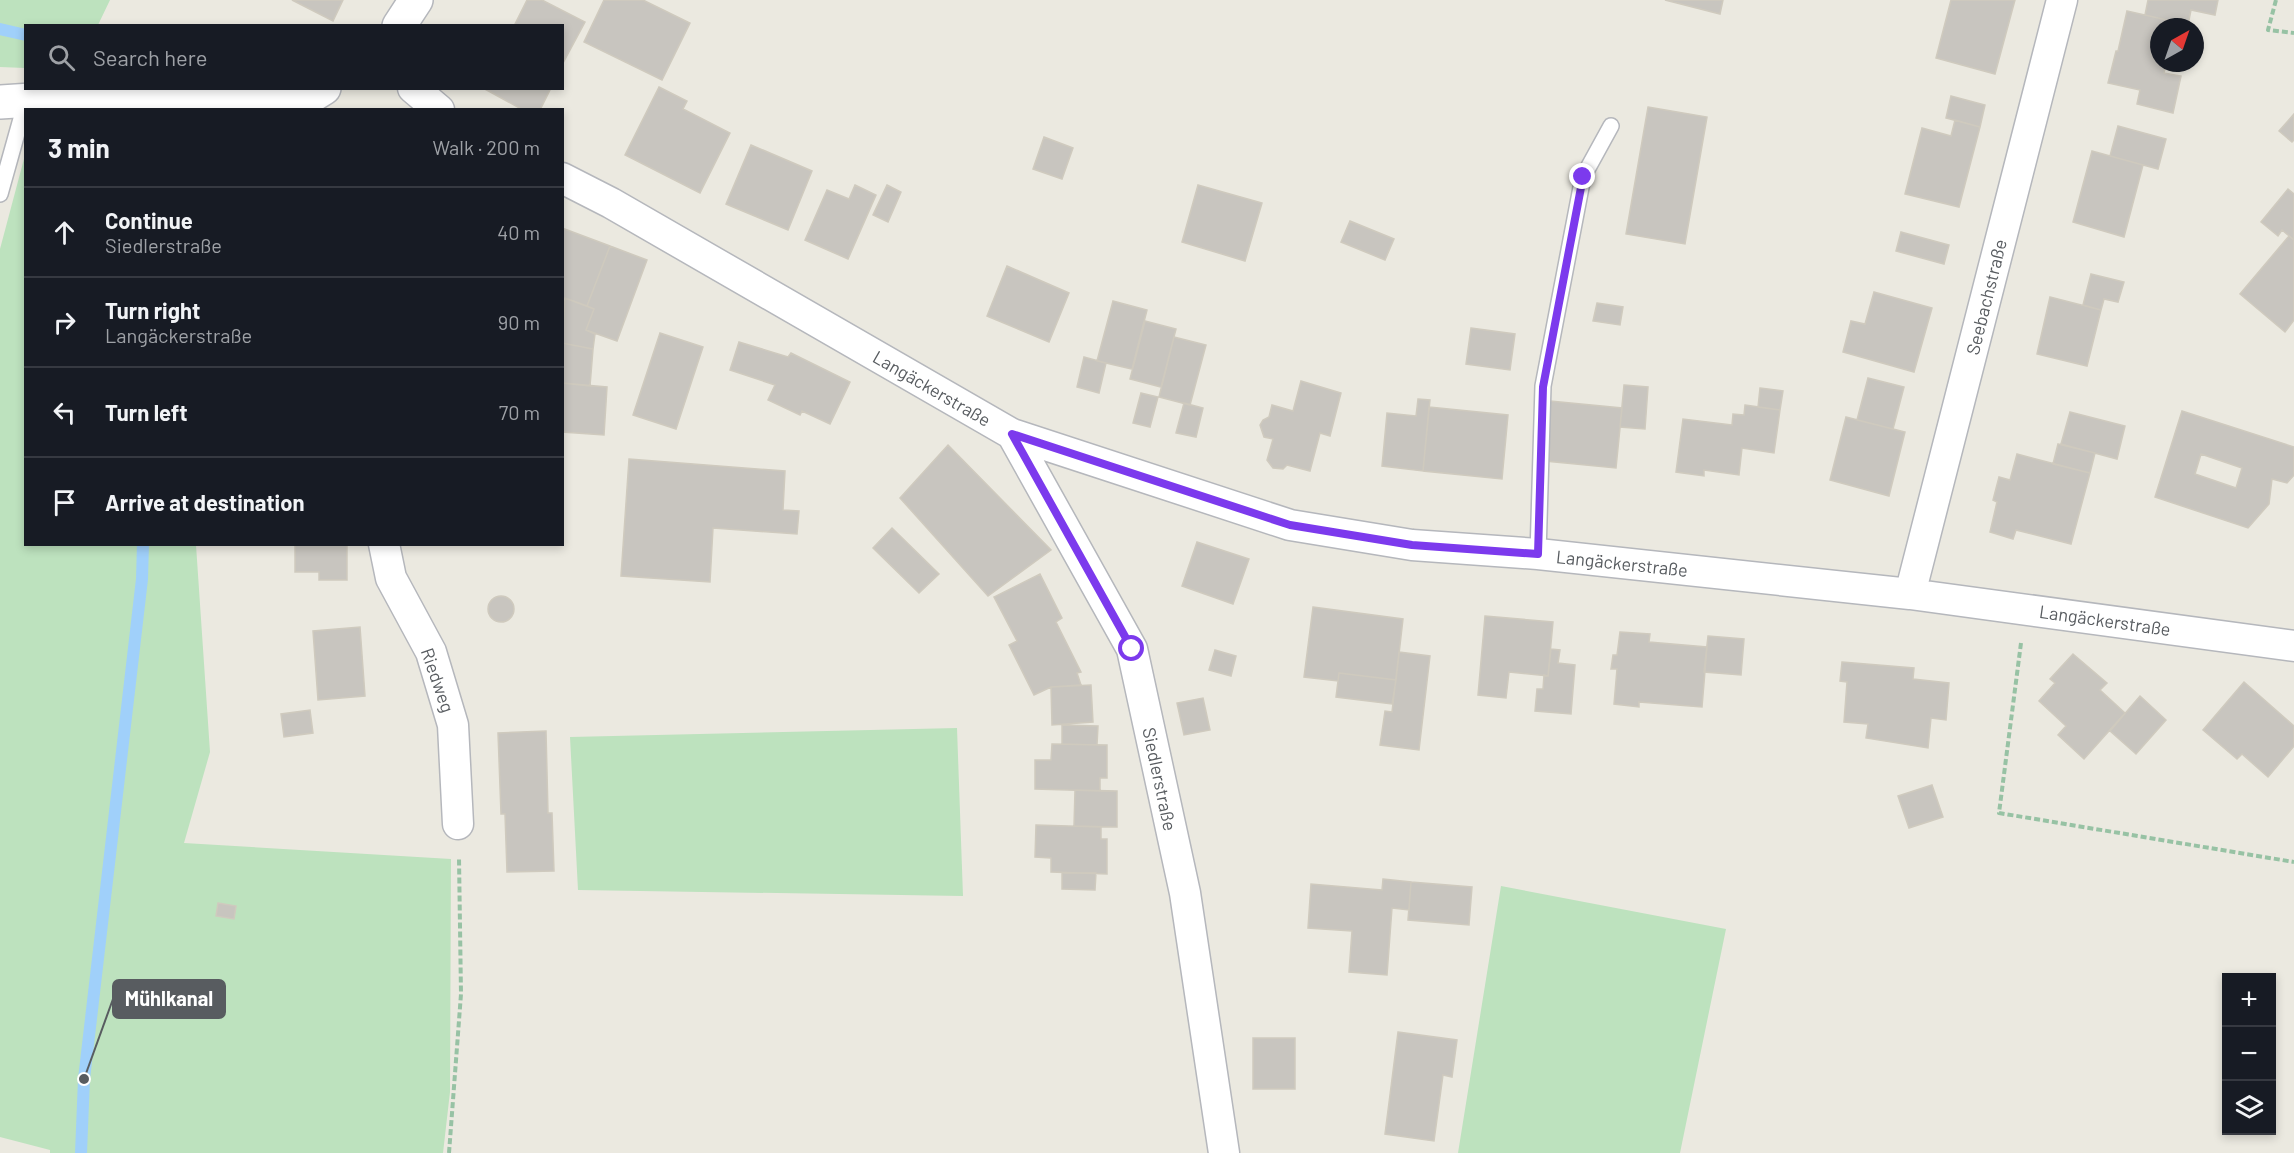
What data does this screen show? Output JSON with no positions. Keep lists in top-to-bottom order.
{
  "streets": {
    "street": [
      "Seebachstraße",
      "Langäckerstraße",
      "Riedweg",
      "Siedlerstraße"
    ]
  },
  "crossings": [
    ["Seebachstraße", "Langäckerstraße"],
    ["Langäckerstraße", "Siedlerstraße"]
  ],
  "places": ["Mühlkanal"],
  "north": "top right",
  "page": {
    "search": "Search here",
    "heading": ["3 min", "Walk · 200 m"],
    "list": [
      ["Continue", "Siedlerstraße", "40 m"],
      ["Turn right", "Langäckerstraße", "90 m"],
      ["Turn left", "70 m"],
      "Arrive at destination"
    ],
    "map_buttons": ["+", "−"]
  }
}
